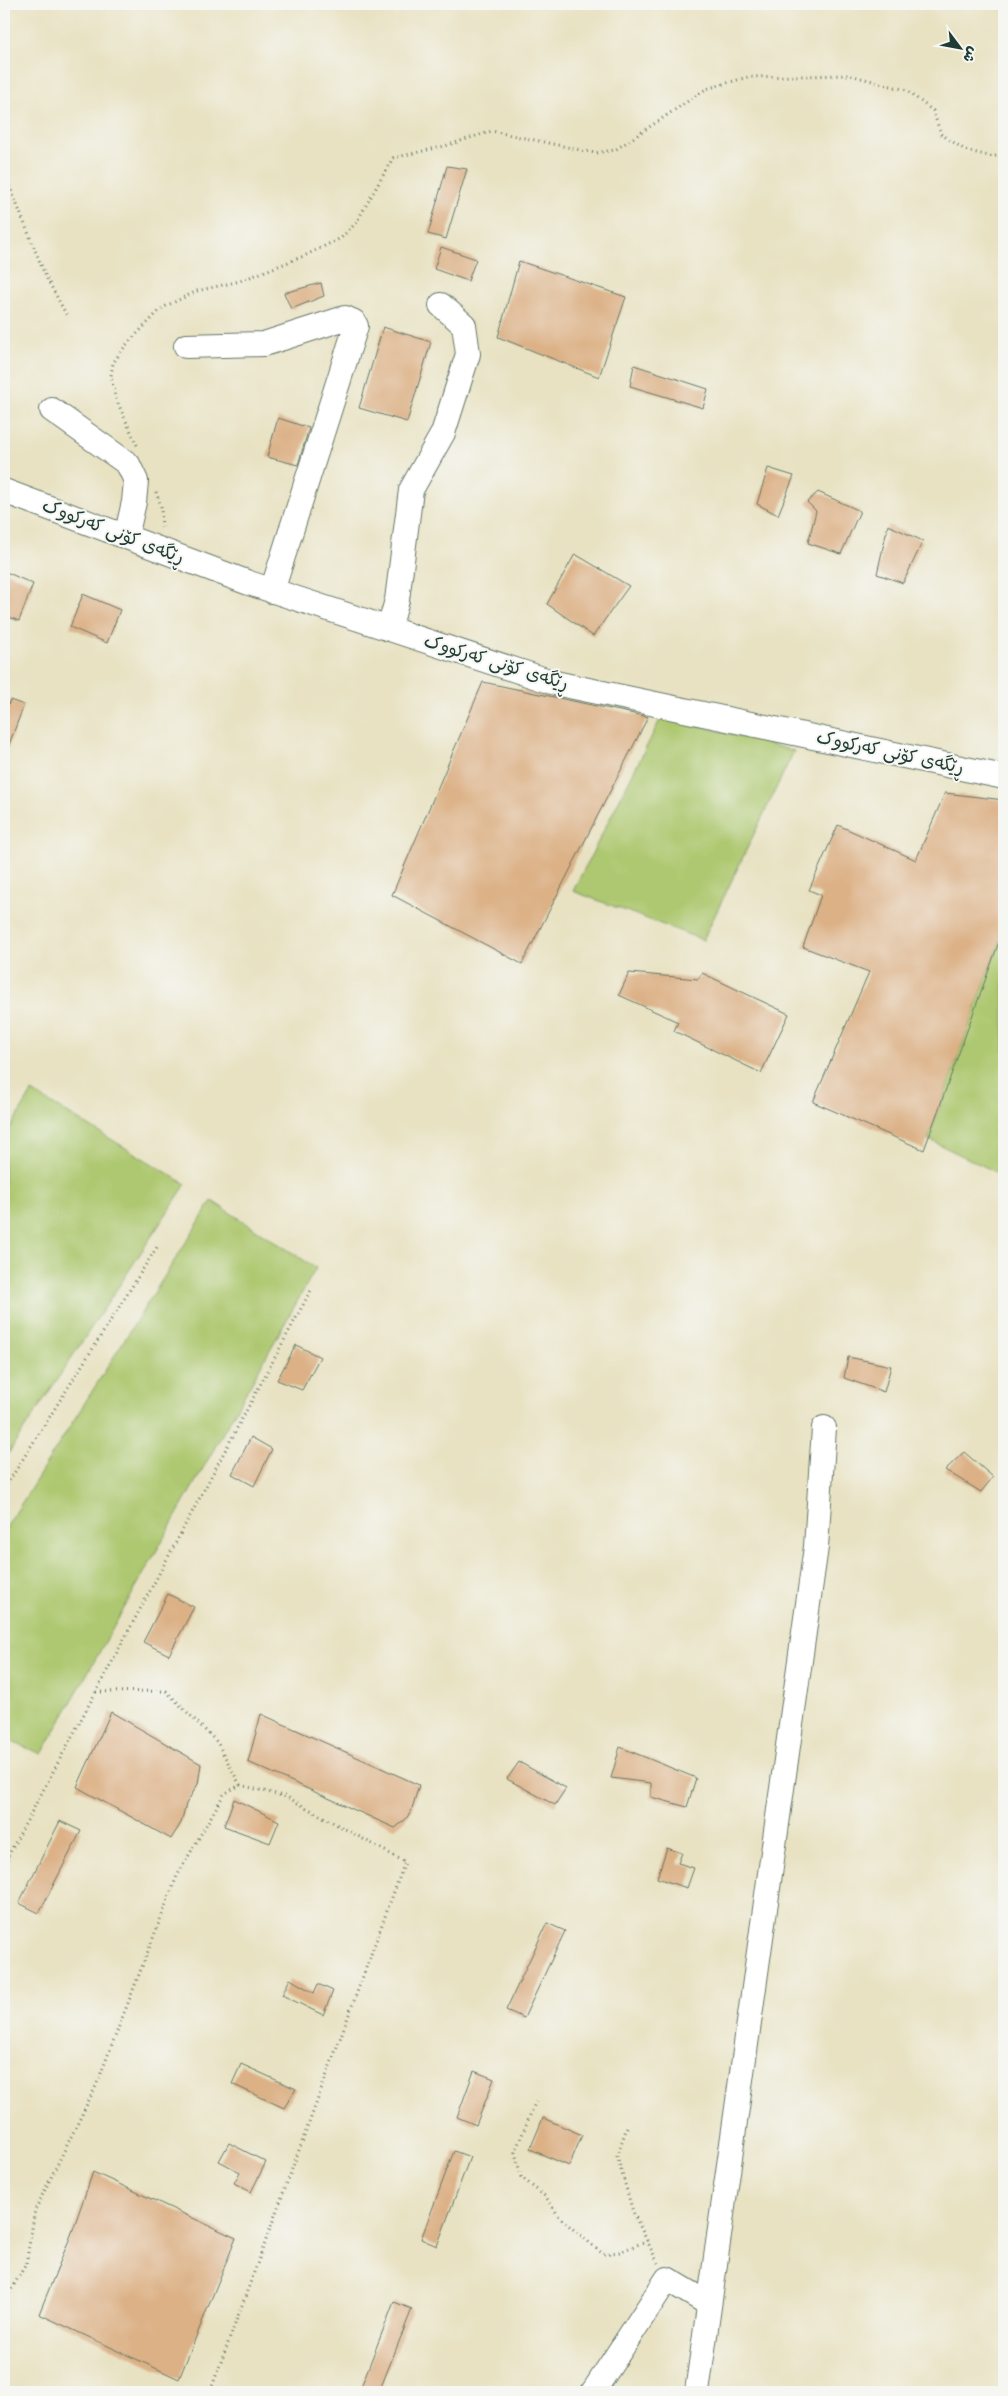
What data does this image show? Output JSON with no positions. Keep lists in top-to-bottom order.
{
  "streets": {
    "street": ["ڕێگەی کۆنی کەرکووک"]
  },
  "north": "bottom right"
}
